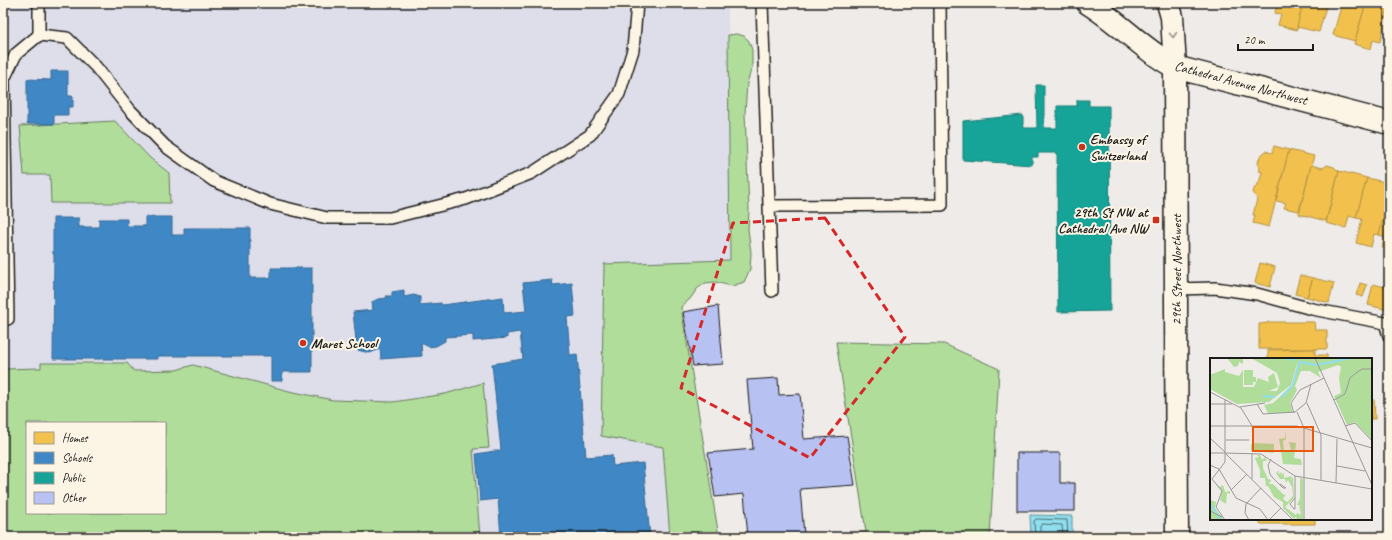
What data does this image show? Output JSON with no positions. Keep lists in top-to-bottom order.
{
  "streets": {
    "street": ["Cathedral Avenue Northwest", "29th Street Northwest"]
  },
  "crossings": [
    ["Cathedral Avenue Northwest", "29th Street Northwest"]
  ],
  "places": {
    "other": ["Embassy of Switzerland", "Maret School"],
    "transit": ["29th St NW at Cathedral Ave NW"]
  },
  "legend": [
    "Homes",
    "Schools",
    "Public",
    "Other"
  ],
  "scale_bar": "20 m"
}
